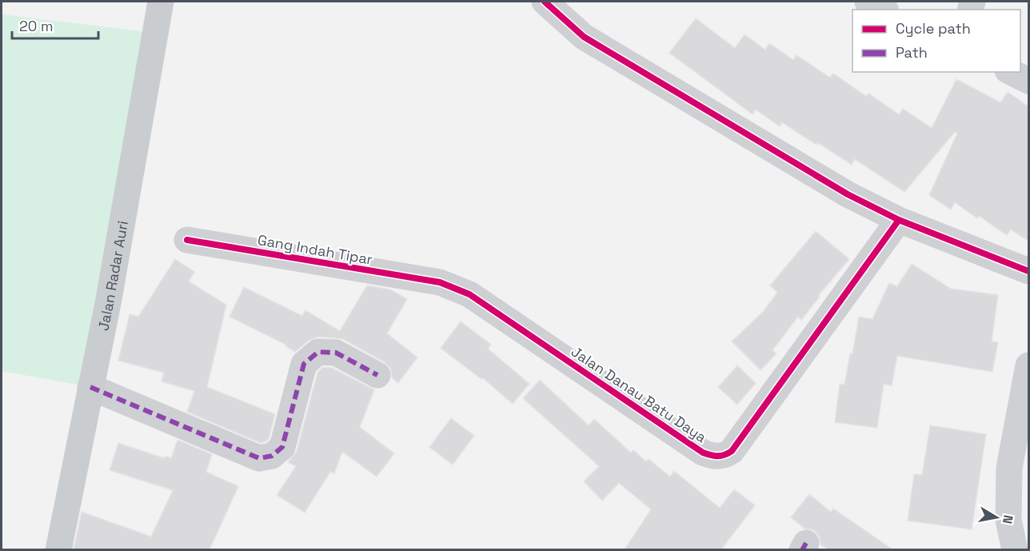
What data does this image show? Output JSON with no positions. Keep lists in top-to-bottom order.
{
  "streets": {
    "main road": ["Jalan Radar Auri"],
    "street": ["Gang Indah Tipar", "Jalan Danau Batu Daya"]
  },
  "crossings": [
    ["Gang Indah Tipar", "Jalan Danau Batu Daya"]
  ],
  "legend": ["Cycle path", "Path"],
  "scale_bar": "20 m",
  "north": "right"
}
